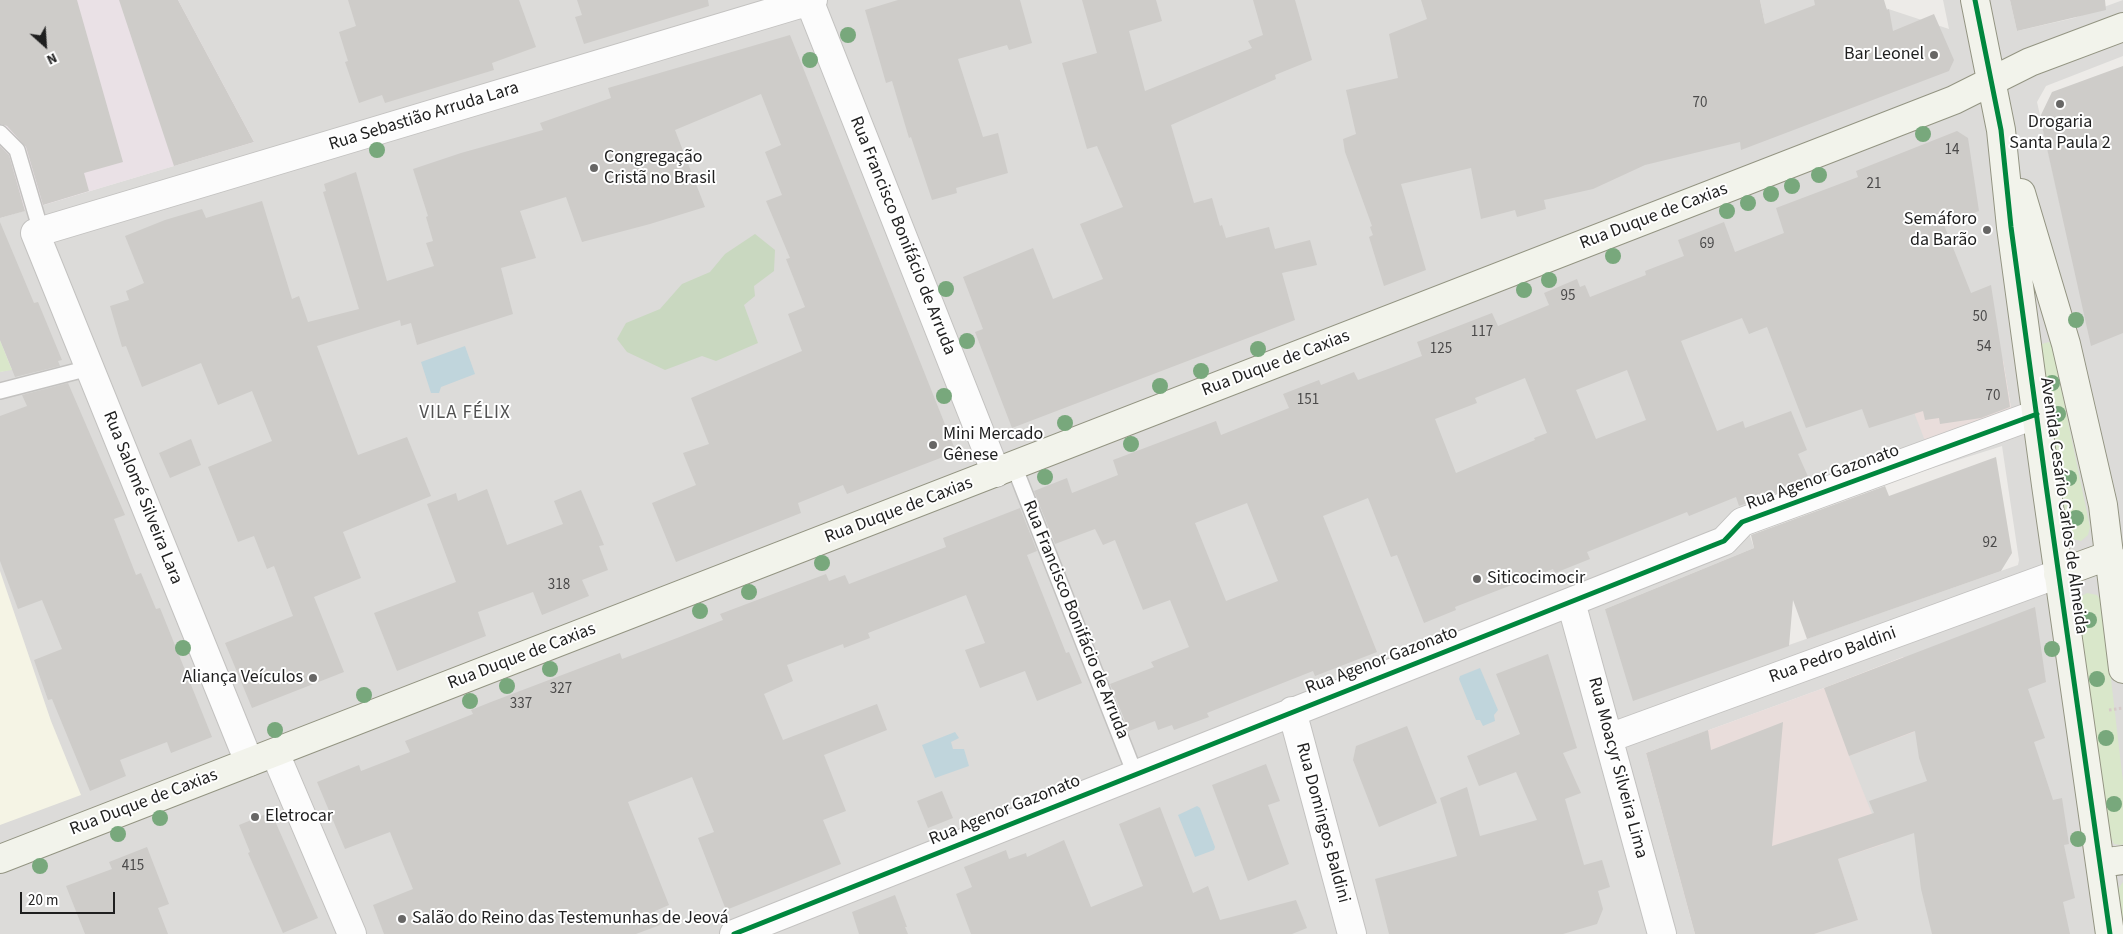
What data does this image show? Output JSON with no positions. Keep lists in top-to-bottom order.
{
  "streets": {
    "main road": ["Rua Duque de Caxias", "Avenida Cesário Carlos de Almeida"],
    "street": [
      "Rua Sebastião Arruda Lara",
      "Rua Francisco Bonifácio de Arruda",
      "Rua Agenor Gazonato",
      "Rua Salomé Silveira Lara",
      "Rua Pedro Baldini",
      "Rua Moacyr Silveira Lima",
      "Rua Domingos Baldini"
    ]
  },
  "crossings": [
    ["Rua Sebastião Arruda Lara", "Rua Francisco Bonifácio de Arruda"],
    ["Rua Sebastião Arruda Lara", "Rua Salomé Silveira Lara"],
    ["Rua Duque de Caxias", "Rua Francisco Bonifácio de Arruda"],
    ["Rua Duque de Caxias", "Rua Salomé Silveira Lara"],
    ["Rua Duque de Caxias", "Avenida Cesário Carlos de Almeida"],
    ["Rua Francisco Bonifácio de Arruda", "Rua Agenor Gazonato"],
    ["Rua Agenor Gazonato", "Avenida Cesário Carlos de Almeida"],
    ["Rua Agenor Gazonato", "Rua Moacyr Silveira Lima"],
    ["Rua Agenor Gazonato", "Rua Domingos Baldini"],
    ["Avenida Cesário Carlos de Almeida", "Rua Pedro Baldini"],
    ["Rua Pedro Baldini", "Rua Moacyr Silveira Lima"]
  ],
  "districts": ["VILA FÉLIX"],
  "places": [
    "Bar Leonel",
    "Drogaria Santa Paula 2",
    "Congregação Cristã no Brasil",
    "Semáforo da Barão",
    "Mini Mercado Gênese",
    "Siticocimocir",
    "Aliança Veículos",
    "Eletrocar",
    "Salão do Reino das Testemunhas de Jeová"
  ],
  "house_numbers": [
    "70",
    "14",
    "21",
    "69",
    "95",
    "50",
    "117",
    "54",
    "125",
    "70",
    "151",
    "92",
    "318",
    "327",
    "337",
    "415"
  ],
  "scale_bar": "20 m",
  "north": "bottom right"
}
